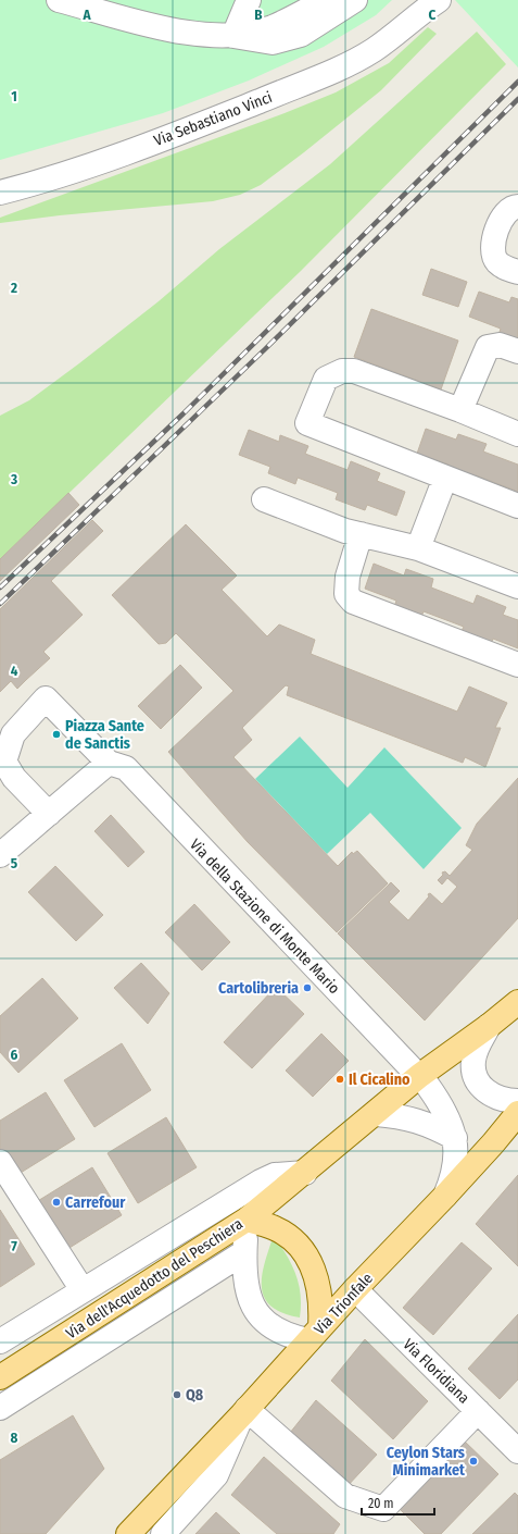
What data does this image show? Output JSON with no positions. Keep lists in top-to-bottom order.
{
  "streets": {
    "main road": ["Via dell'Acquedotto del Peschiera", "Via Trionfale"],
    "street": ["Via Sebastiano Vinci", "Via della Stazione di Monte Mario", "Via Floridiana"]
  },
  "crossings": [
    ["Via della Stazione di Monte Mario", "Via dell'Acquedotto del Peschiera"],
    ["Via della Stazione di Monte Mario", "Via Trionfale"],
    ["Via dell'Acquedotto del Peschiera", "Via Trionfale"],
    ["Via Trionfale", "Via Floridiana"]
  ],
  "places": [
    "Piazza Sante de Sanctis",
    "Cartolibreria",
    "Il Cicalino",
    "Carrefour",
    "Q8",
    "Ceylon Stars Minimarket"
  ],
  "scale_bar": "20 m",
  "grid": {
    "columns": ["A", "B", "C"],
    "rows": [
      "1",
      "2",
      "3",
      "4",
      "5",
      "6",
      "7",
      "8"
    ]
  }
}
